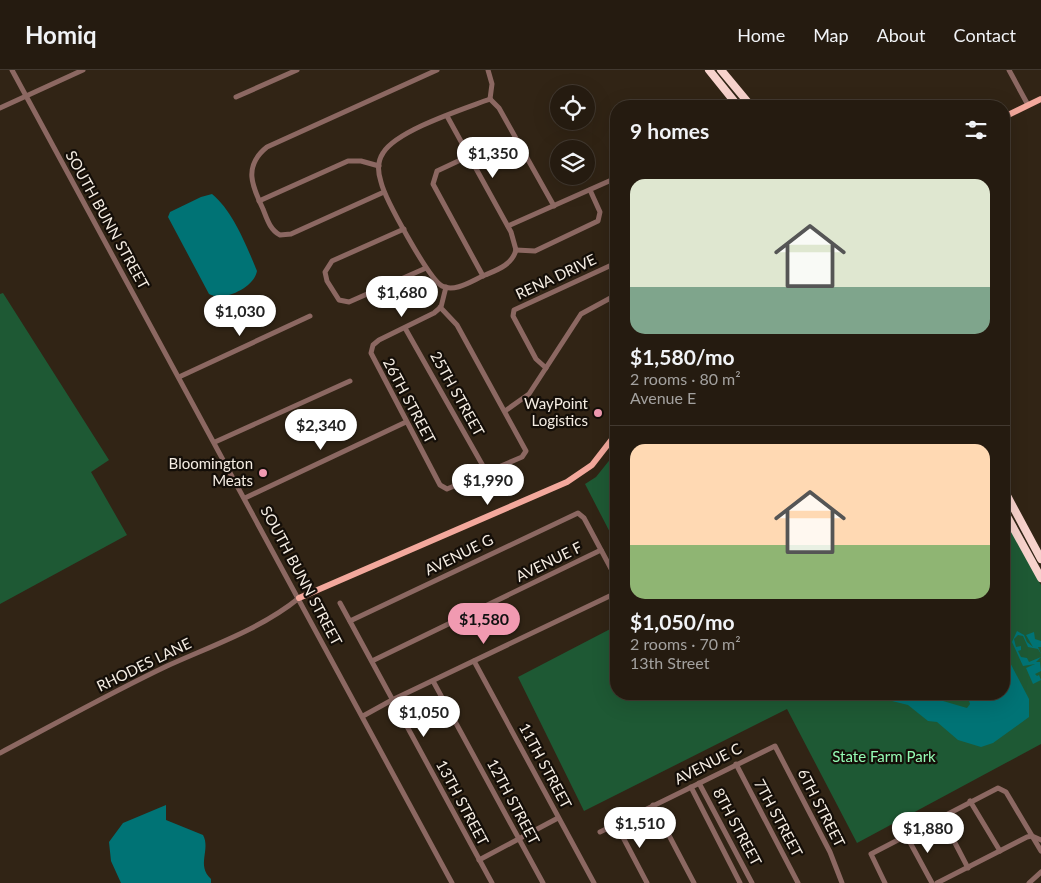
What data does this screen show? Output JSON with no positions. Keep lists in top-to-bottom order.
{
  "streets": {
    "street": [
      "SOUTH BUNN STREET",
      "RENA DRIVE",
      "25TH STREET",
      "26TH STREET",
      "AVENUE G",
      "AVENUE F",
      "RHODES LANE",
      "AVENUE C",
      "11TH STREET",
      "12TH STREET",
      "13TH STREET",
      "6TH STREET",
      "7TH STREET",
      "8TH STREET"
    ]
  },
  "crossings": [
    ["SOUTH BUNN STREET", "RHODES LANE"],
    ["25TH STREET", "26TH STREET"],
    ["AVENUE G", "AVENUE F"],
    ["AVENUE G", "13TH STREET"],
    ["AVENUE F", "13TH STREET"],
    ["AVENUE C", "6TH STREET"],
    ["AVENUE C", "7TH STREET"],
    ["AVENUE C", "8TH STREET"]
  ],
  "parks": ["State Farm Park"],
  "places": ["WayPoint Logistics", "Bloomington Meats"],
  "page": {
    "header": "Homiq",
    "nav": [
      "Home",
      "Map",
      "About",
      "Contact"
    ],
    "heading": "9 homes",
    "price": [
      "$1,350",
      "$1,680",
      "$1,030",
      "$2,340",
      "$1,990",
      "$1,580",
      "$1,050",
      "$1,510",
      "$1,880"
    ],
    "list": [
      {
        "name": "$1,580/mo",
        "note": "2 rooms · 80 m² · Avenue E"
      },
      {
        "name": "$1,050/mo",
        "note": "2 rooms · 70 m² · 13th Street"
      }
    ]
  }
}
